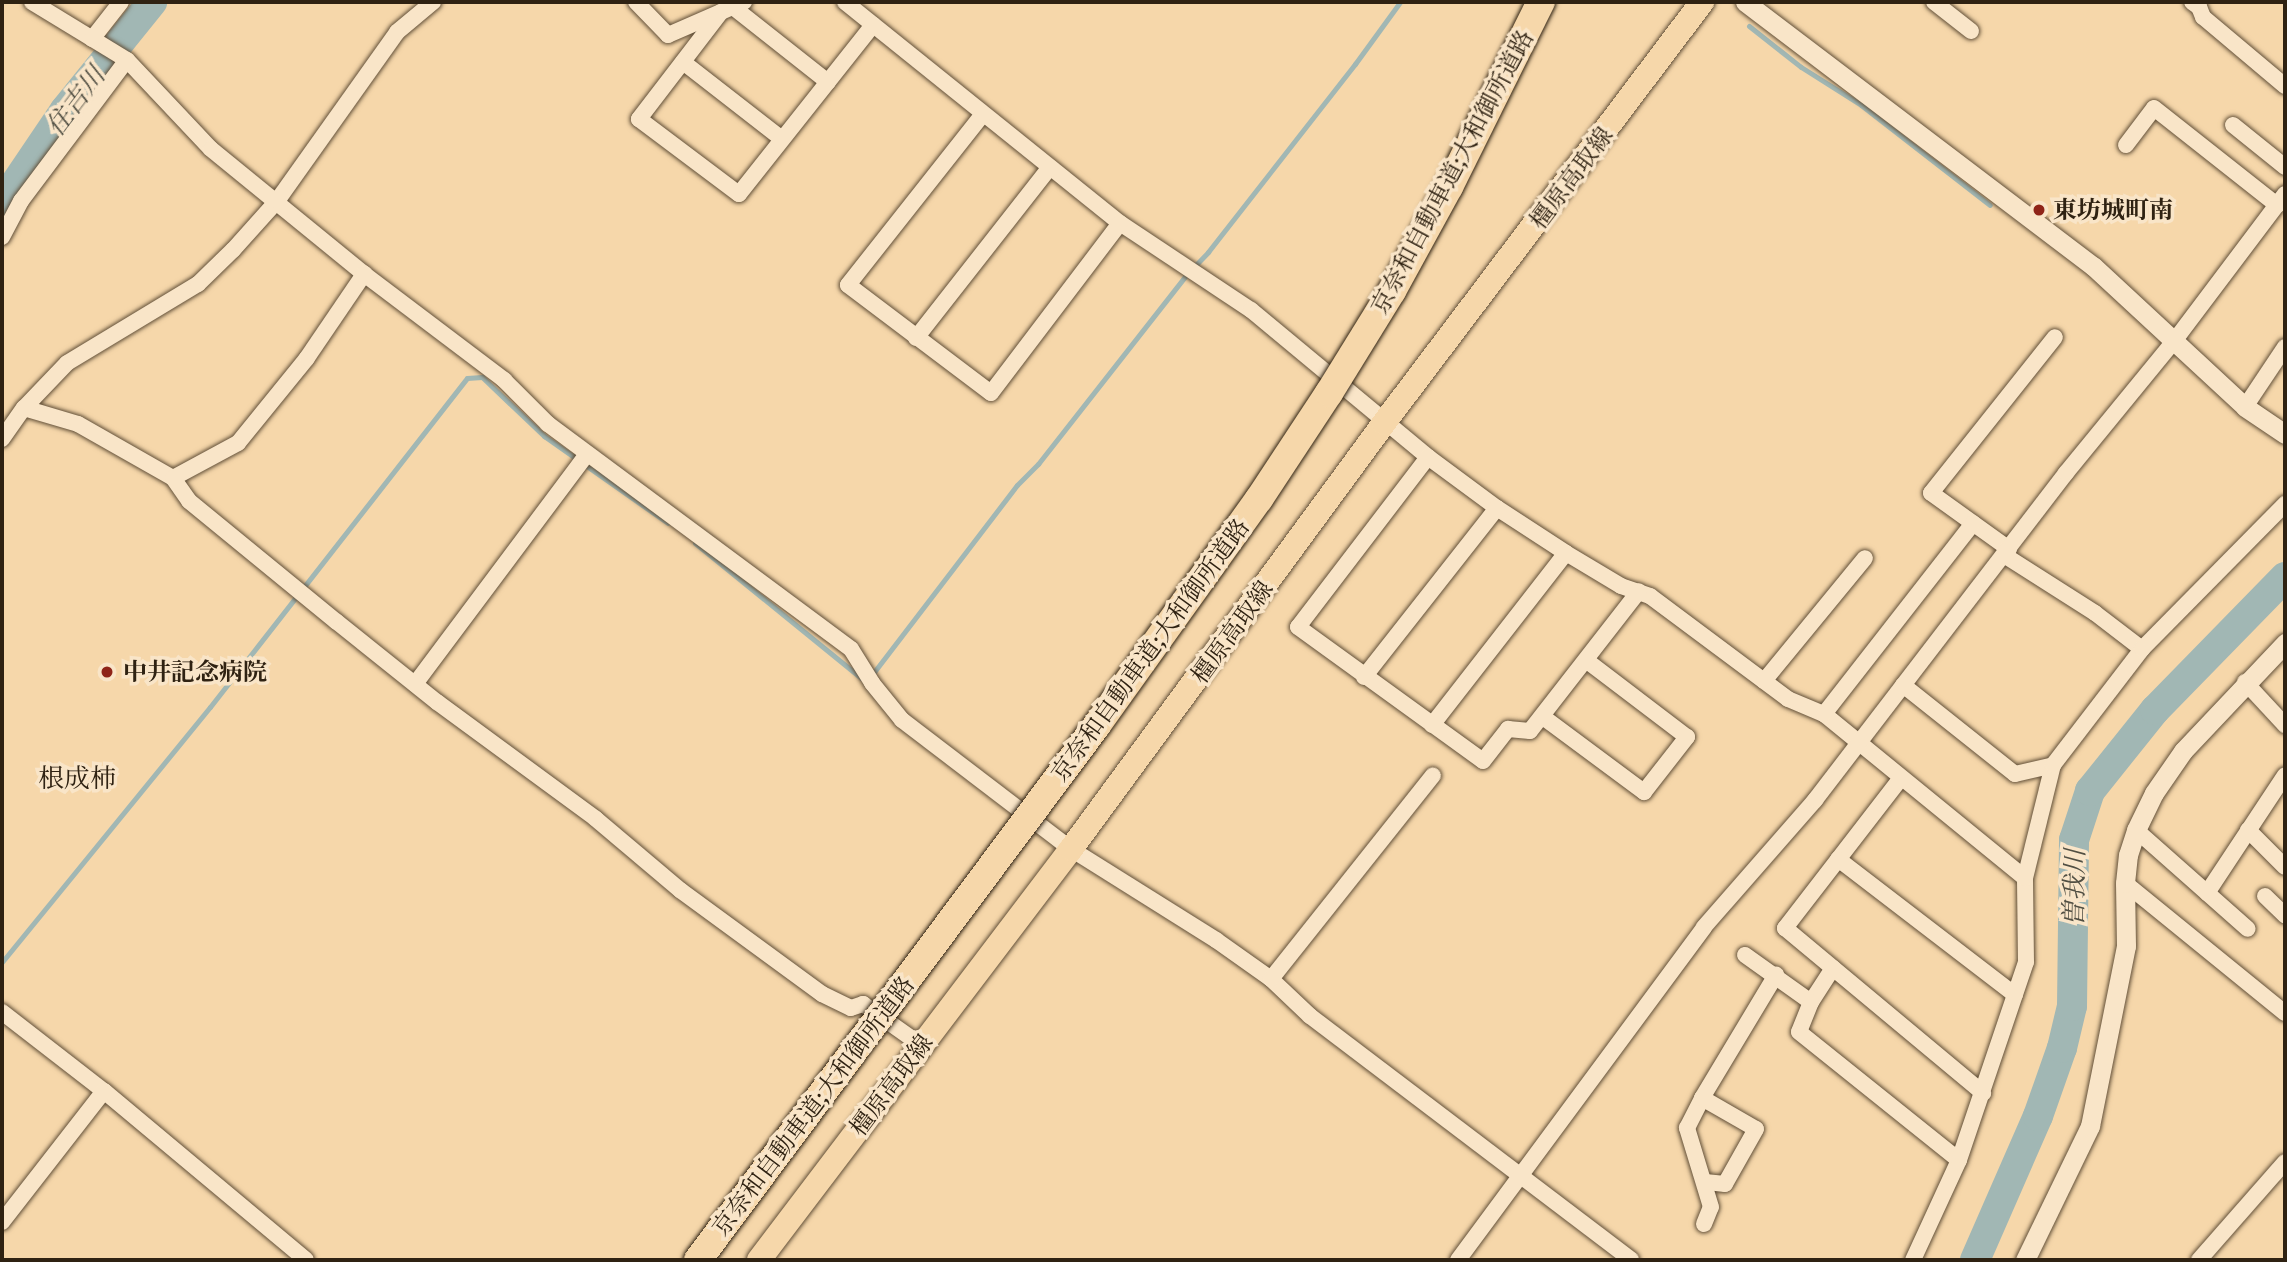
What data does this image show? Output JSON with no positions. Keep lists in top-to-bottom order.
{
  "streets": {
    "highway": ["京奈和自動車道;大和御所道路"],
    "main road": ["橿原高取線"]
  },
  "districts": ["根成柿"],
  "water": ["住吉川", "曽我川"],
  "places": ["東坊城町南", "中井記念病院"]
}
